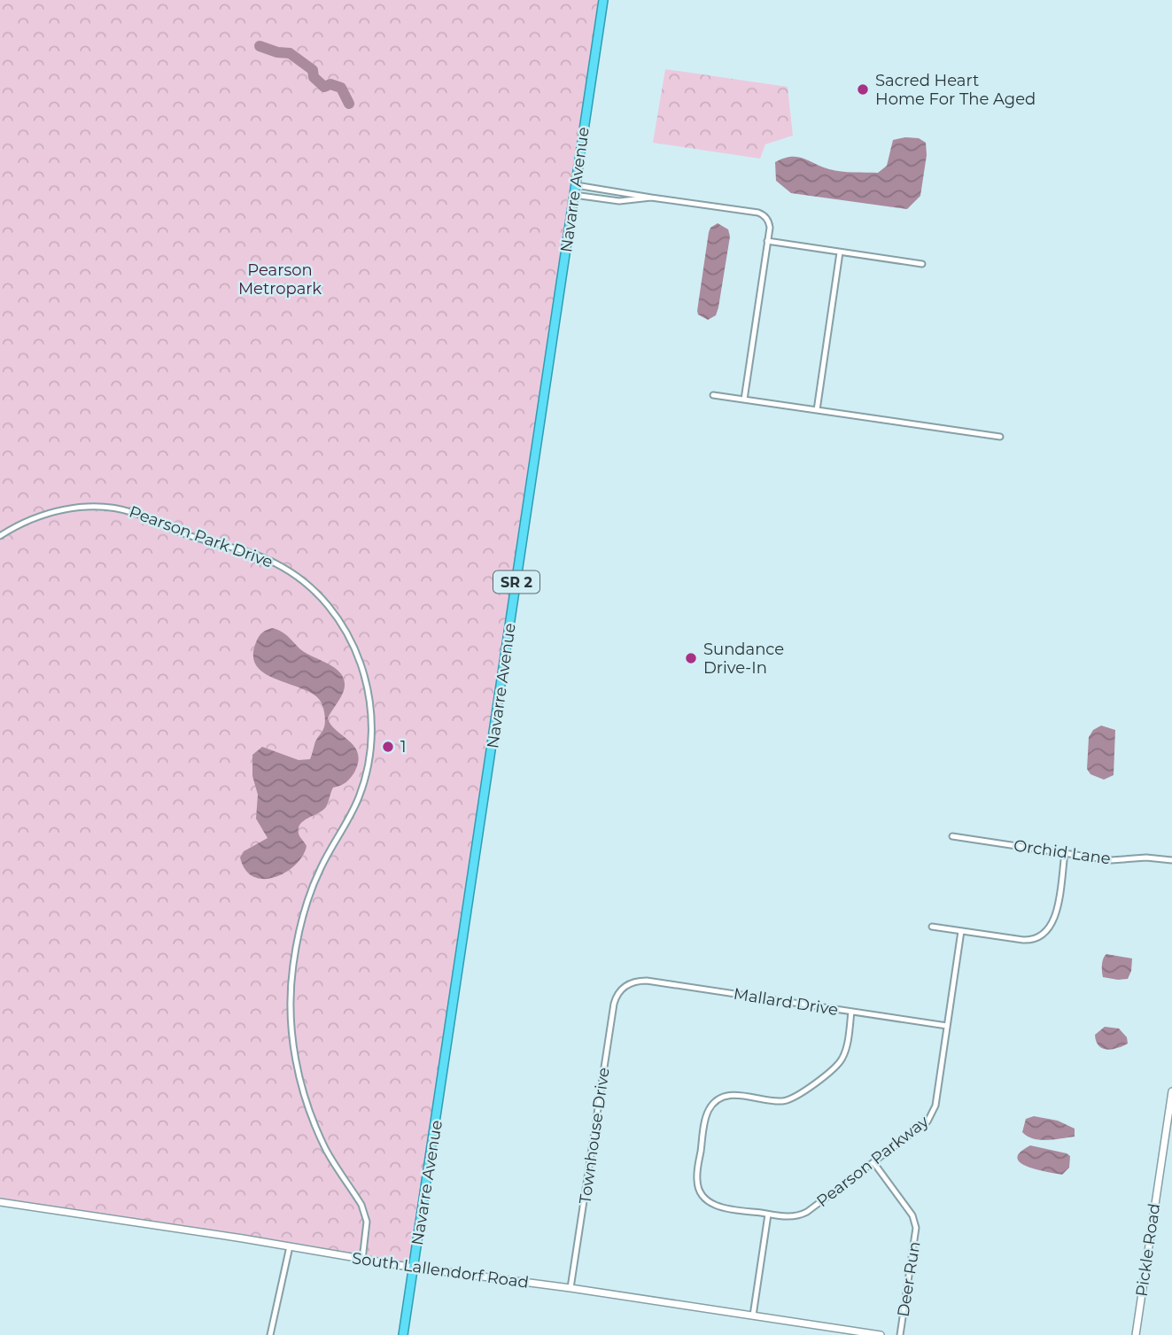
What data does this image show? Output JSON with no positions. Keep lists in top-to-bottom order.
{
  "streets": {
    "highway": ["Navarre Avenue", "SR 2"],
    "street": [
      "Pearson Park Drive",
      "Orchid Lane",
      "Mallard Drive",
      "Townhouse Drive",
      "Pearson Parkway",
      "Pickle Road",
      "South Lallendorf Road",
      "Deer Run"
    ]
  },
  "crossings": [
    ["Navarre Avenue", "South Lallendorf Road"],
    ["Pearson Park Drive", "South Lallendorf Road"],
    ["Mallard Drive", "Townhouse Drive"],
    ["Mallard Drive", "Pearson Parkway"],
    ["Townhouse Drive", "South Lallendorf Road"],
    ["Pearson Parkway", "Deer Run"]
  ],
  "parks": ["Pearson Metropark"],
  "places": ["Sacred Heart Home For The Aged", "Sundance Drive-In", "1"]
}
